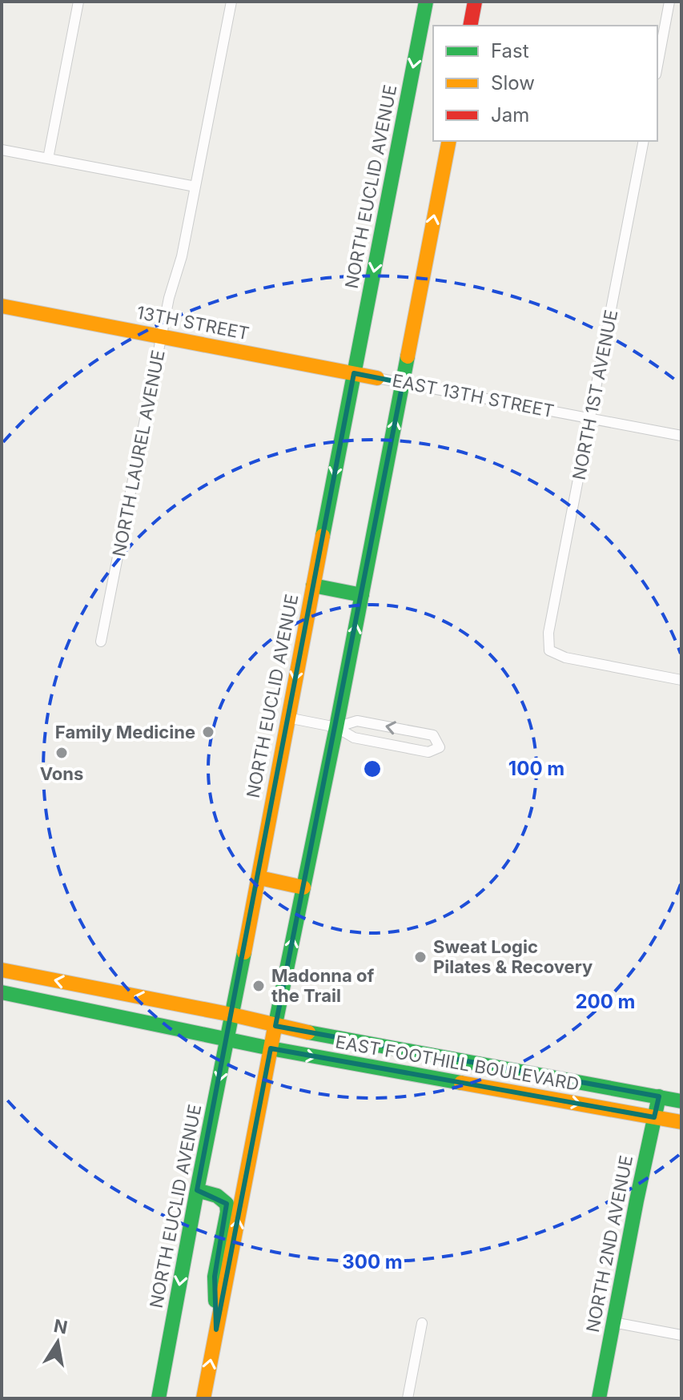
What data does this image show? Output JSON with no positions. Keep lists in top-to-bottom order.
{
  "streets": {
    "main road": [
      "NORTH EUCLID AVENUE",
      "13TH STREET",
      "EAST FOOTHILL BOULEVARD",
      "NORTH 2ND AVENUE"
    ],
    "street": ["NORTH 1ST AVENUE", "EAST 13TH STREET", "NORTH LAUREL AVENUE"]
  },
  "crossings": [
    ["NORTH EUCLID AVENUE", "13TH STREET"],
    ["NORTH EUCLID AVENUE", "EAST FOOTHILL BOULEVARD"],
    ["13TH STREET", "EAST 13TH STREET"],
    ["13TH STREET", "NORTH LAUREL AVENUE"],
    ["NORTH 1ST AVENUE", "EAST 13TH STREET"],
    ["EAST FOOTHILL BOULEVARD", "NORTH 2ND AVENUE"]
  ],
  "places": [
    "Family Medicine",
    "Vons",
    "Sweat Logic Pilates & Recovery",
    "Madonna of the Trail"
  ],
  "legend": ["Fast", "Slow", "Jam"],
  "north": "top",
  "rings": ["100 m", "200 m", "300 m"]
}
